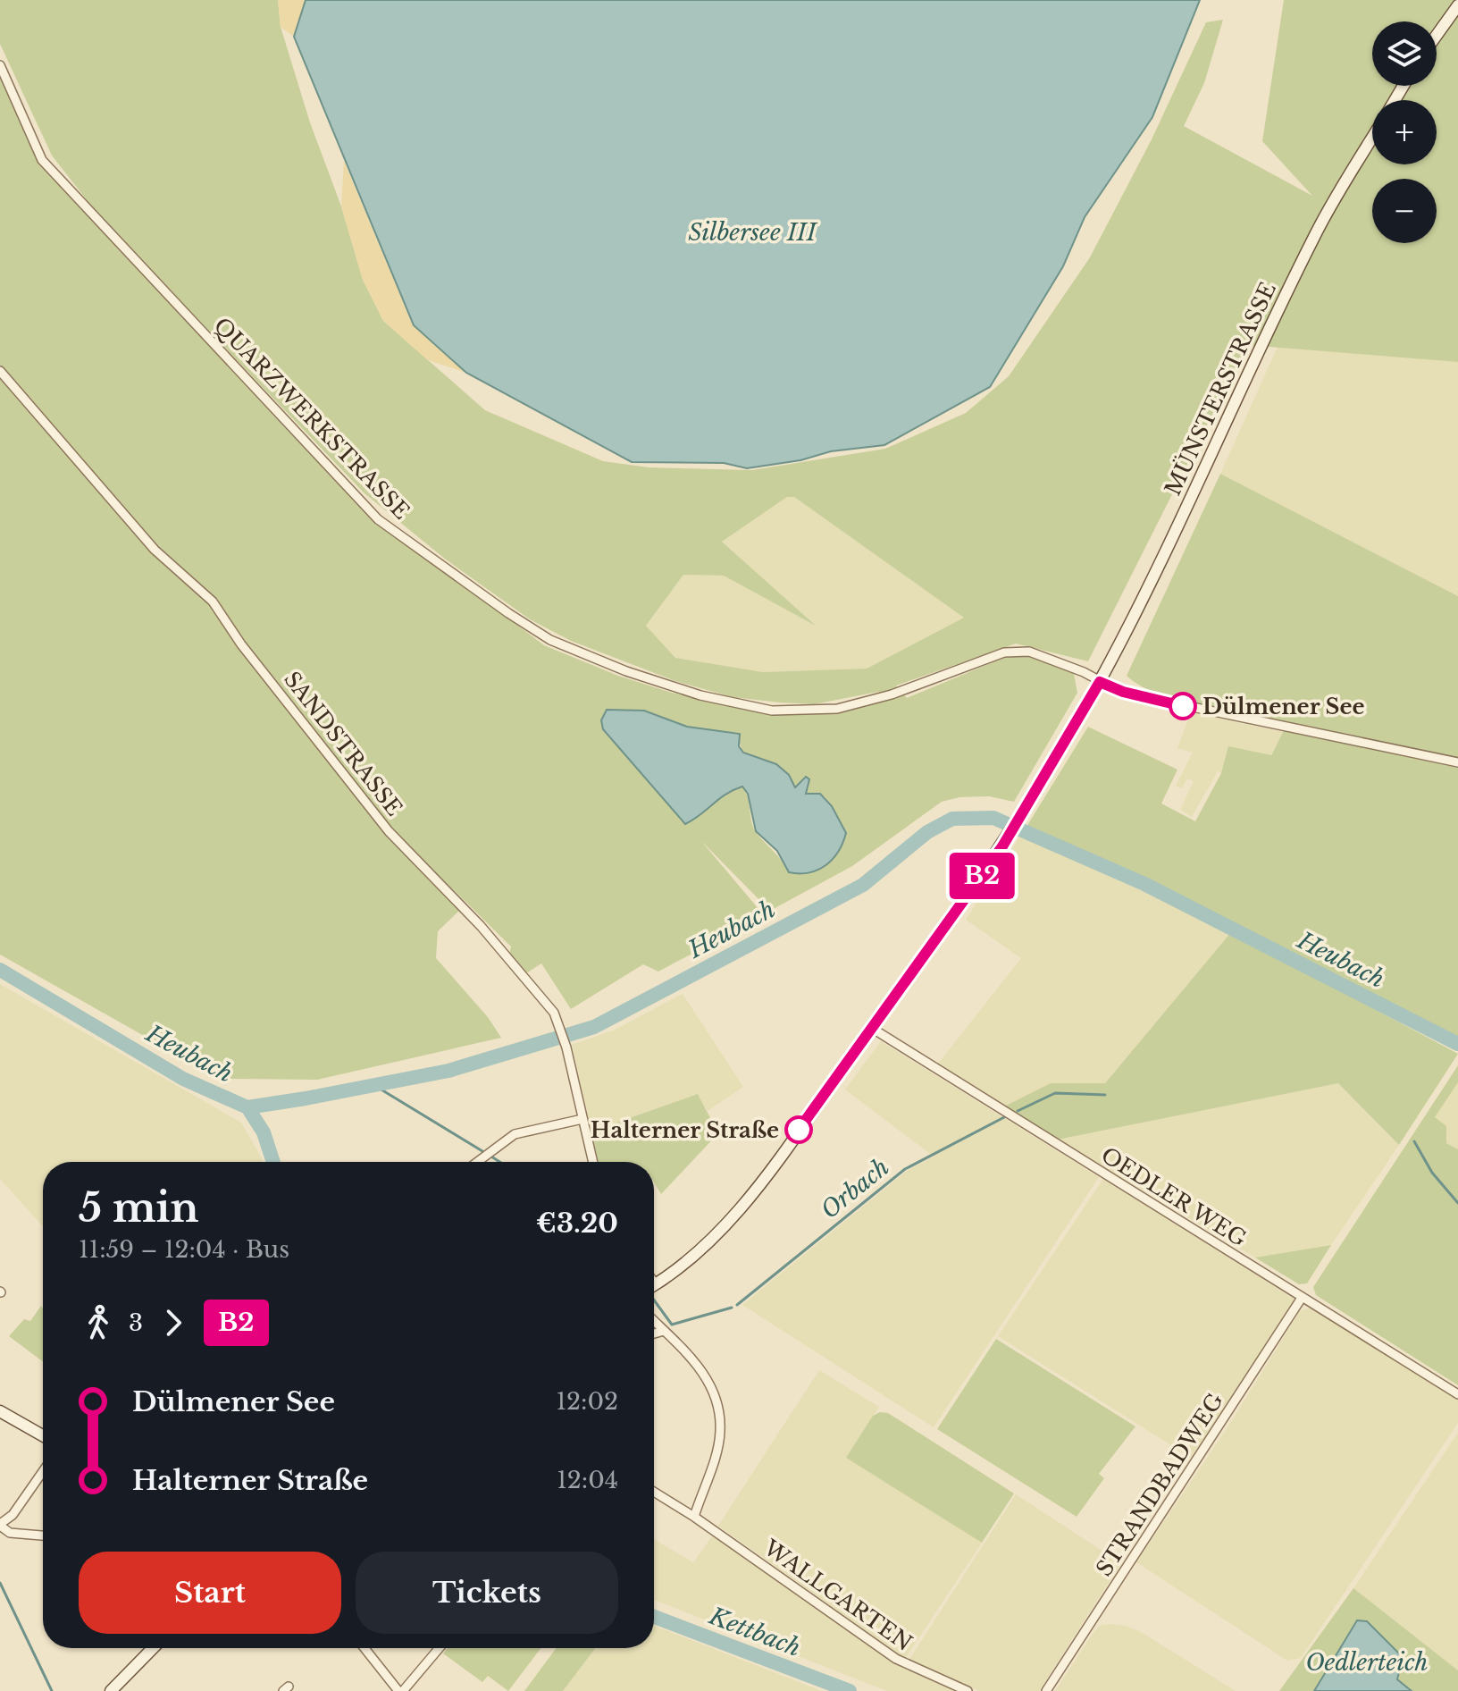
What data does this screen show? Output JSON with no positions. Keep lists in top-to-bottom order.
{
  "streets": {
    "main road": ["MÜNSTERSTRASSE"],
    "street": [
      "QUARZWERKSTRASSE",
      "SANDSTRASSE",
      "OEDLER WEG",
      "STRANDBADWEG",
      "WALLGARTEN"
    ]
  },
  "crossings": [
    ["MÜNSTERSTRASSE", "QUARZWERKSTRASSE"],
    ["OEDLER WEG", "STRANDBADWEG"]
  ],
  "water": [
    "Silbersee III",
    "Heubach",
    "Orbach",
    "Kettbach",
    "Oedlerteich"
  ],
  "places": ["Dülmener See", "Halterner Straße"],
  "lines": ["bus line B2"],
  "page": {
    "on_map": "B2",
    "map_buttons": ["+", "−"],
    "heading": ["5 min", "11:59 – 12:04 · Bus", "€3.20"],
    "legs": ["3", "B2"],
    "list": [
      {
        "name": "Dülmener See",
        "value": "12:02"
      },
      {
        "name": "Halterner Straße",
        "value": "12:04"
      }
    ],
    "buttons": ["Start", "Tickets"]
  }
}
